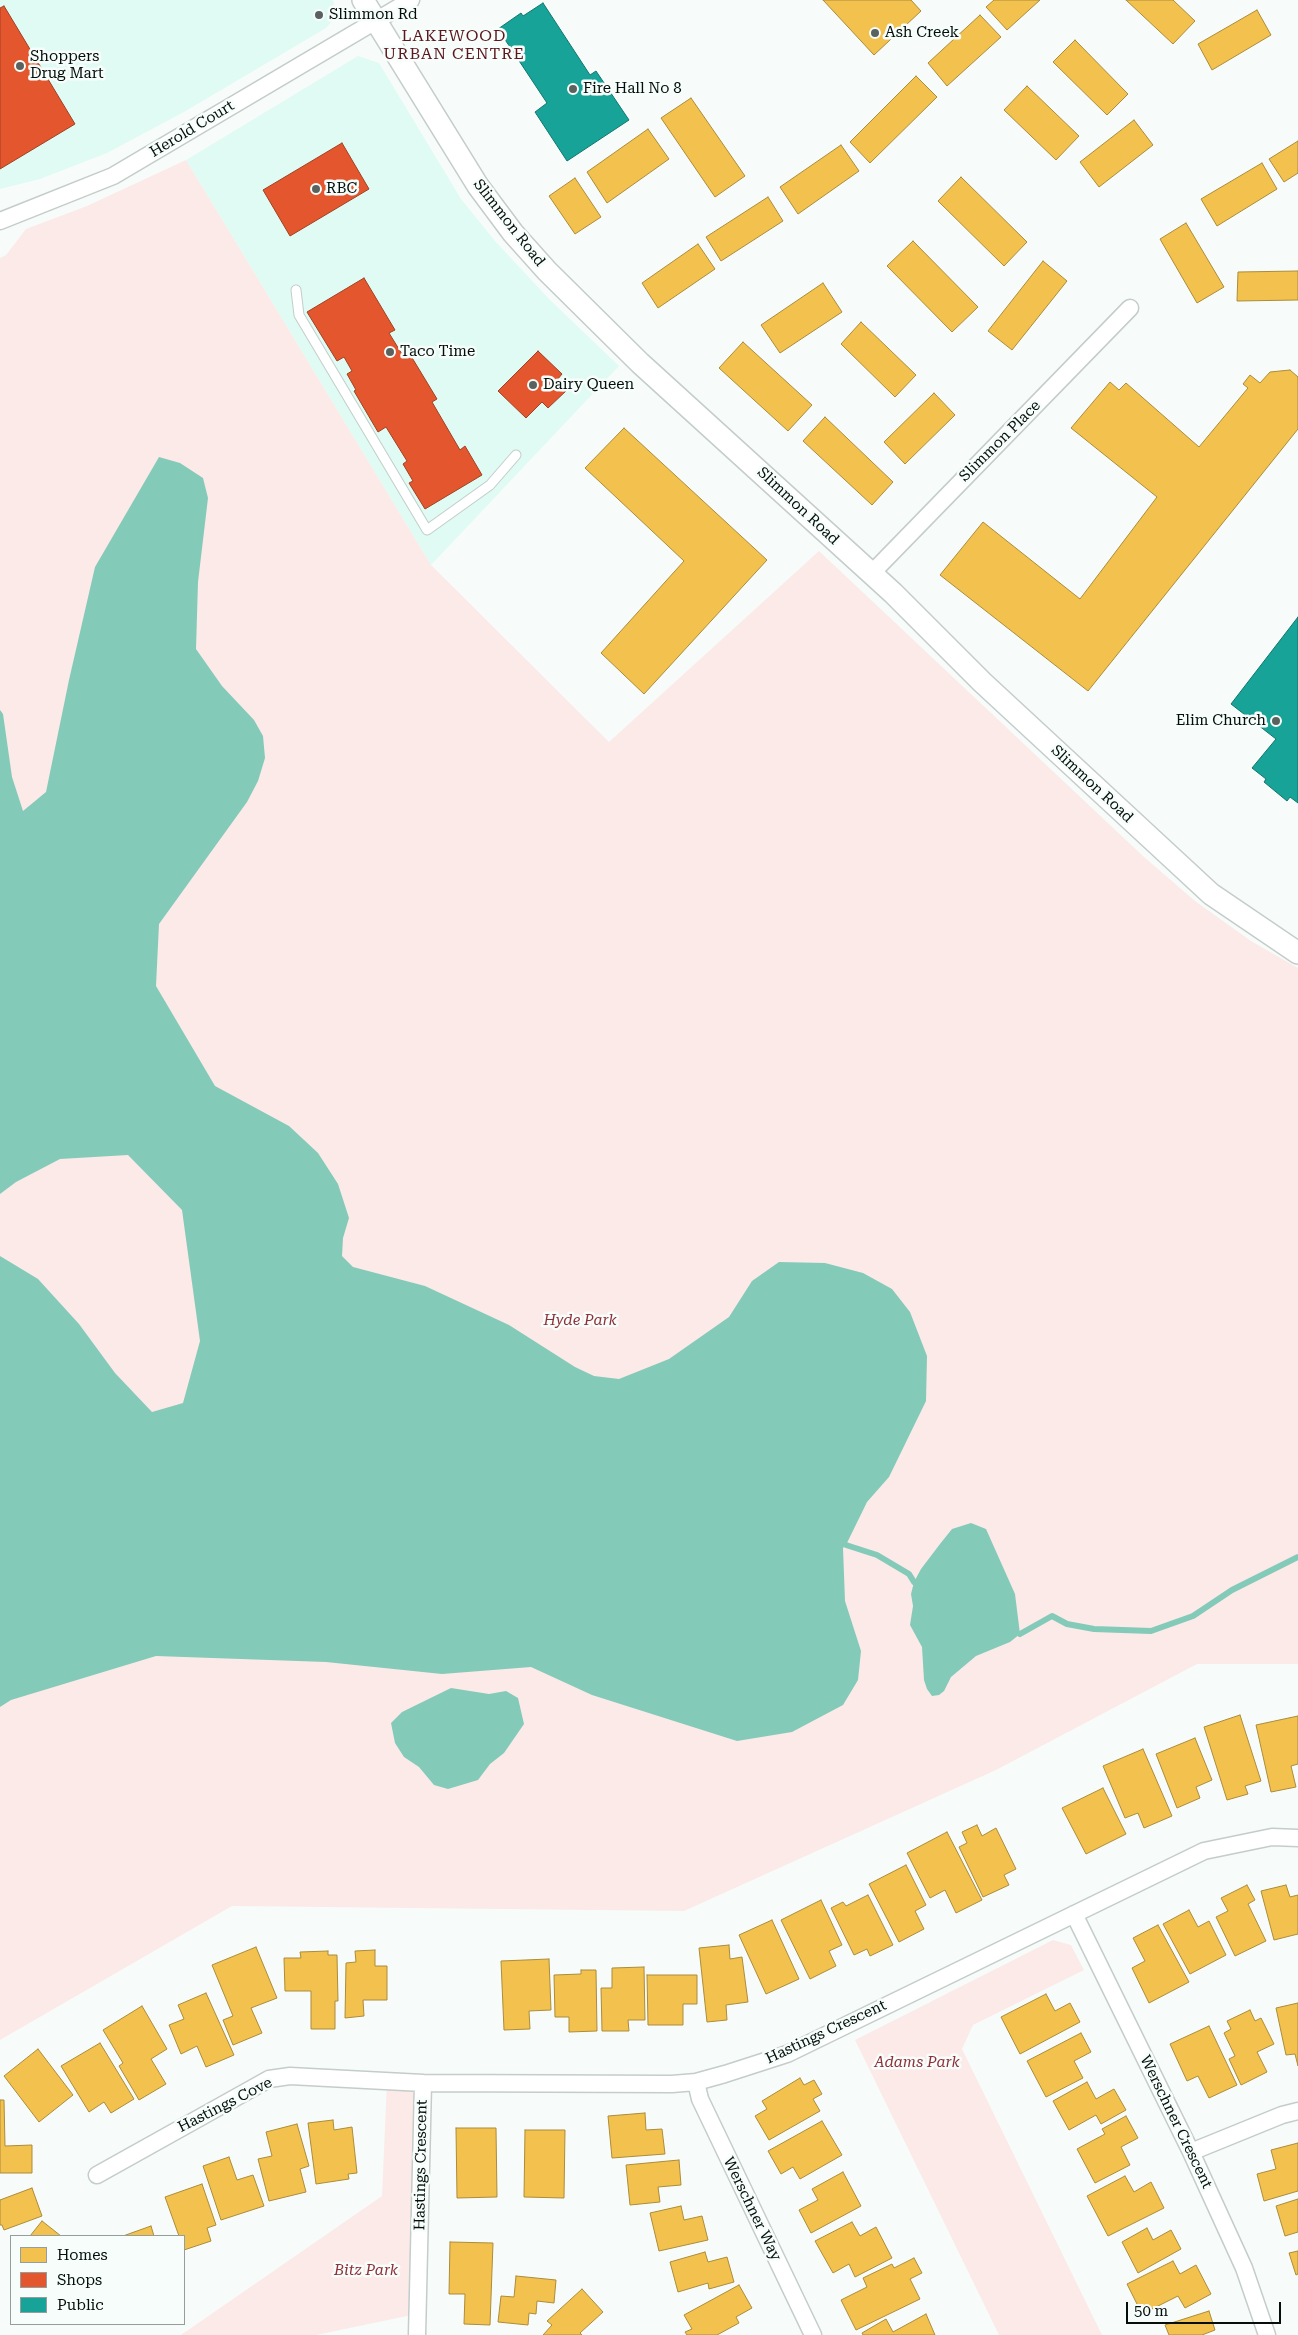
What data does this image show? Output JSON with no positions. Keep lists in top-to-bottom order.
{
  "streets": {
    "street": [
      "Herold Court",
      "Slimmon Road",
      "Slimmon Place",
      "Hastings Crescent",
      "Hastings Cove",
      "Werschner Crescent",
      "Werschner Way"
    ]
  },
  "crossings": [
    ["Herold Court", "Slimmon Road"],
    ["Slimmon Road", "Slimmon Place"],
    ["Hastings Crescent", "Hastings Cove"],
    ["Hastings Crescent", "Werschner Crescent"],
    ["Hastings Crescent", "Werschner Way"]
  ],
  "districts": ["LAKEWOOD URBAN CENTRE"],
  "parks": ["Hyde Park", "Adams Park", "Bitz Park"],
  "places": [
    "Slimmon Rd",
    "Ash Creek",
    "Shoppers Drug Mart",
    "Fire Hall No 8",
    "RBC",
    "Taco Time",
    "Dairy Queen",
    "Elim Church"
  ],
  "legend": ["Homes", "Shops", "Public"],
  "scale_bar": "50 m"
}
